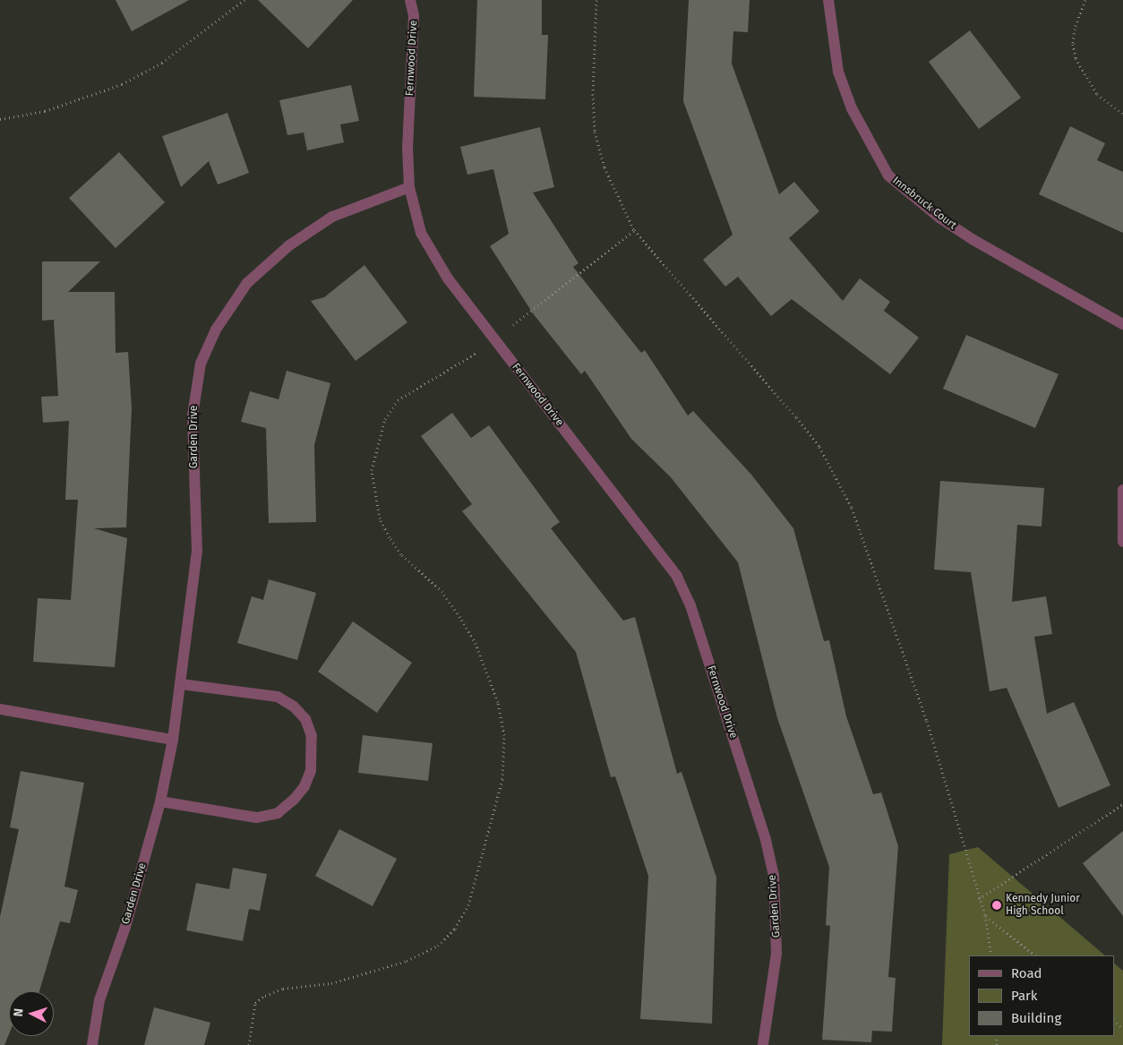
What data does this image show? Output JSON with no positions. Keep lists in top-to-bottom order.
{
  "streets": {
    "street": ["Fernwood Drive", "Innsbruck Court", "Garden Drive"]
  },
  "crossings": [
    ["Fernwood Drive", "Garden Drive"]
  ],
  "places": ["Kennedy Junior High School"],
  "legend": ["Road", "Park", "Building"],
  "north": "left"
}
